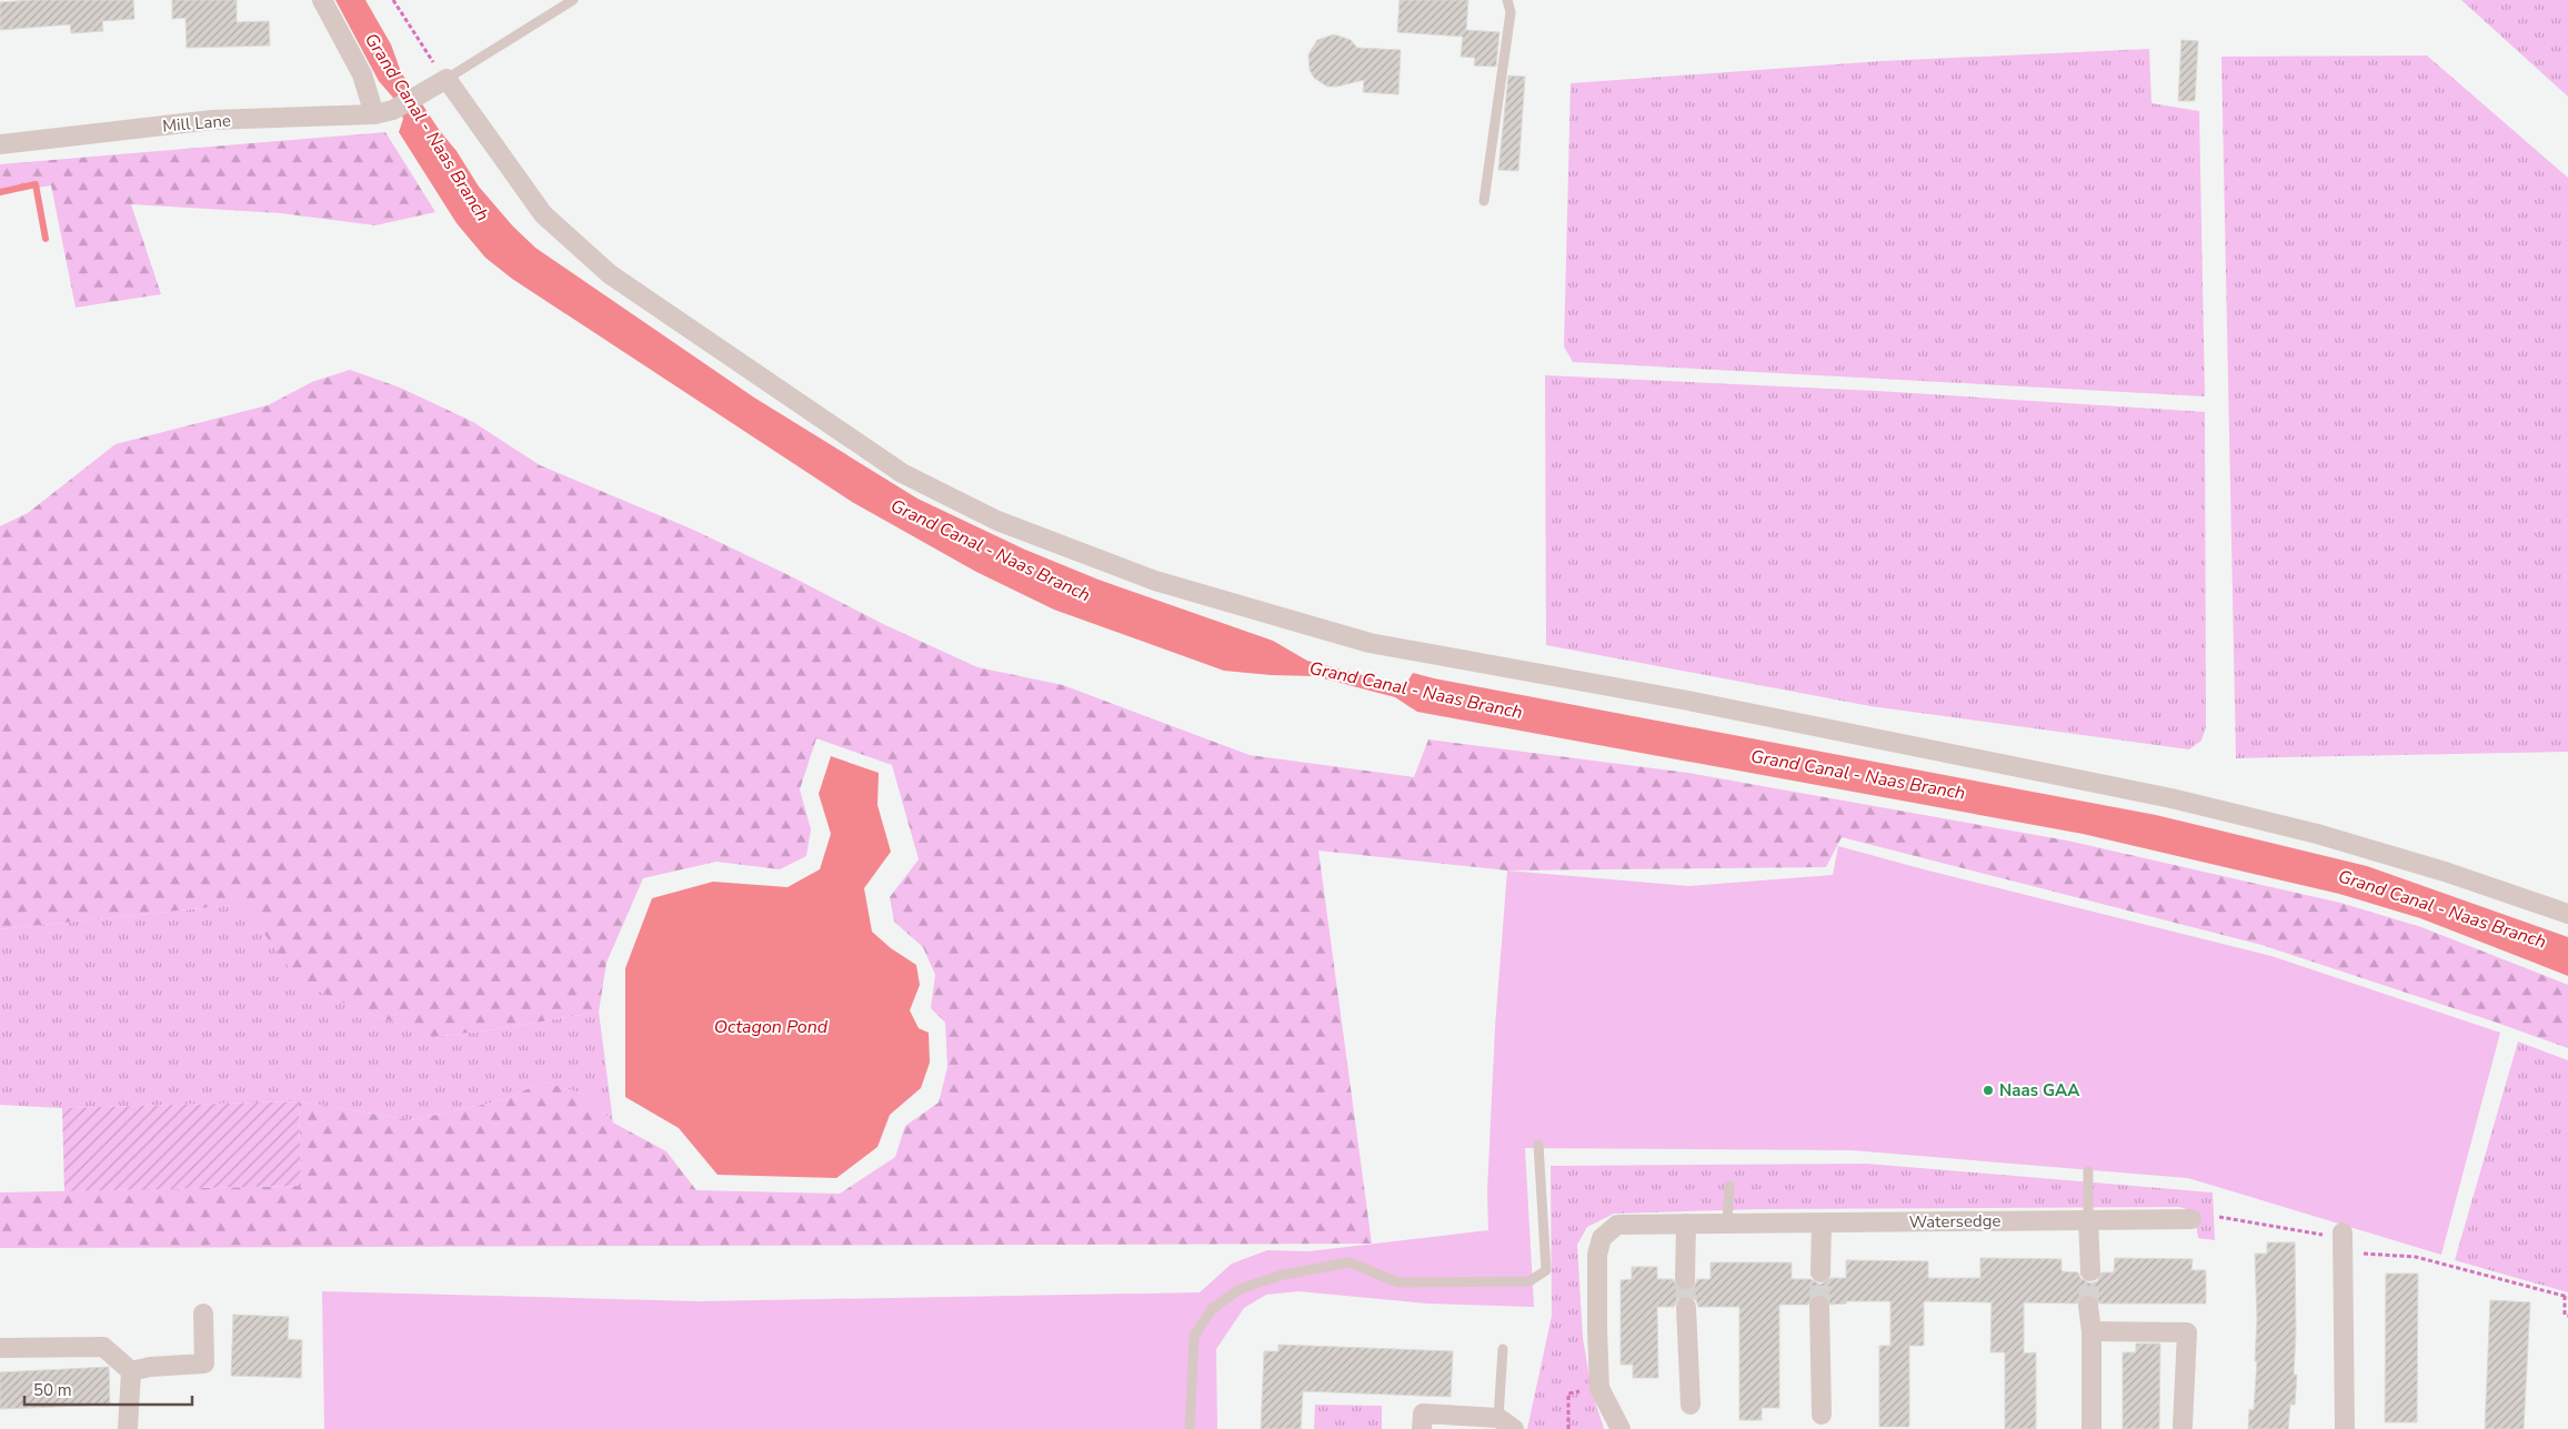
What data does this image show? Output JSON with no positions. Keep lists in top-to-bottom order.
{
  "streets": {
    "street": ["Mill Lane", "Watersedge"]
  },
  "water": ["Grand Canal - Naas Branch", "Octagon Pond"],
  "places": ["Naas GAA"],
  "scale_bar": "50 m"
}
